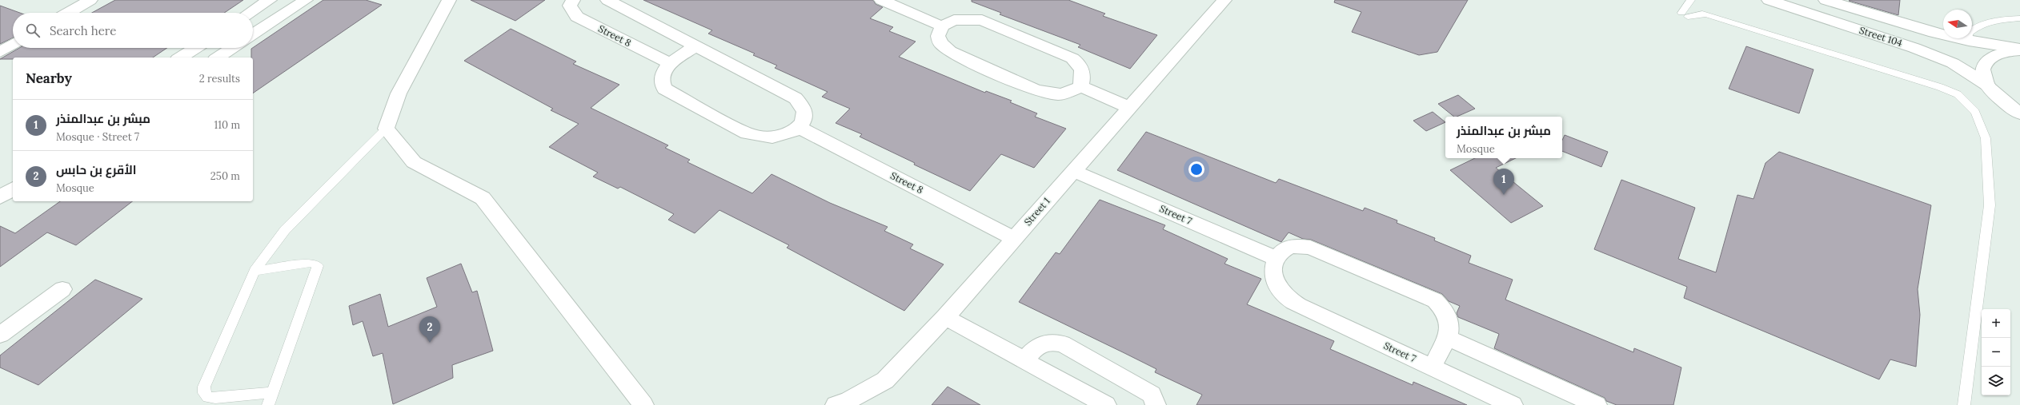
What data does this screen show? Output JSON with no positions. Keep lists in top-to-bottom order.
{
  "streets": {
    "street": [
      "Street 8",
      "Street 104",
      "Street 1",
      "Street 7"
    ]
  },
  "crossings": [
    ["Street 8", "Street 1"],
    ["Street 1", "Street 7"]
  ],
  "north": "left",
  "page": {
    "search": "Search here",
    "heading": ["Nearby", "2 results"],
    "list": [
      {
        "mark": "1",
        "name": "مبشر بن عبدالمنذر",
        "note": "Mosque · Street 7",
        "value": "110 m"
      },
      {
        "mark": "2",
        "name": "الأقرع بن حابس",
        "note": "Mosque",
        "value": "250 m"
      }
    ],
    "popup": ["مبشر بن عبدالمنذر", "Mosque"],
    "pins": ["1", "2"],
    "map_buttons": ["+", "−"]
  }
}
